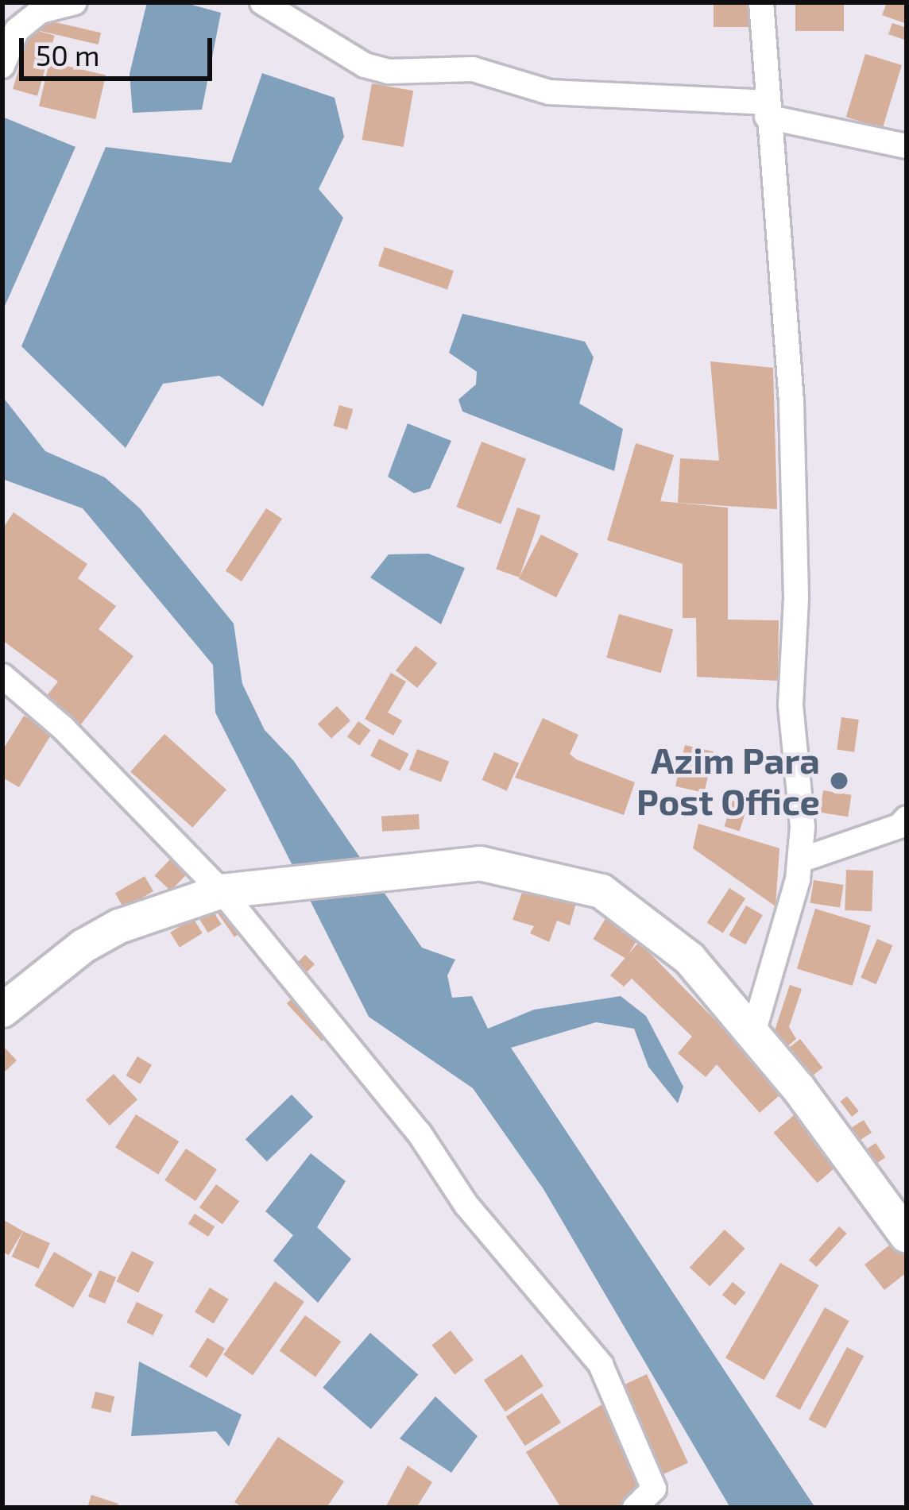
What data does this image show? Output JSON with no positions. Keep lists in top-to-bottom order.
{
  "places": ["Azim Para Post Office"],
  "scale_bar": "50 m"
}
